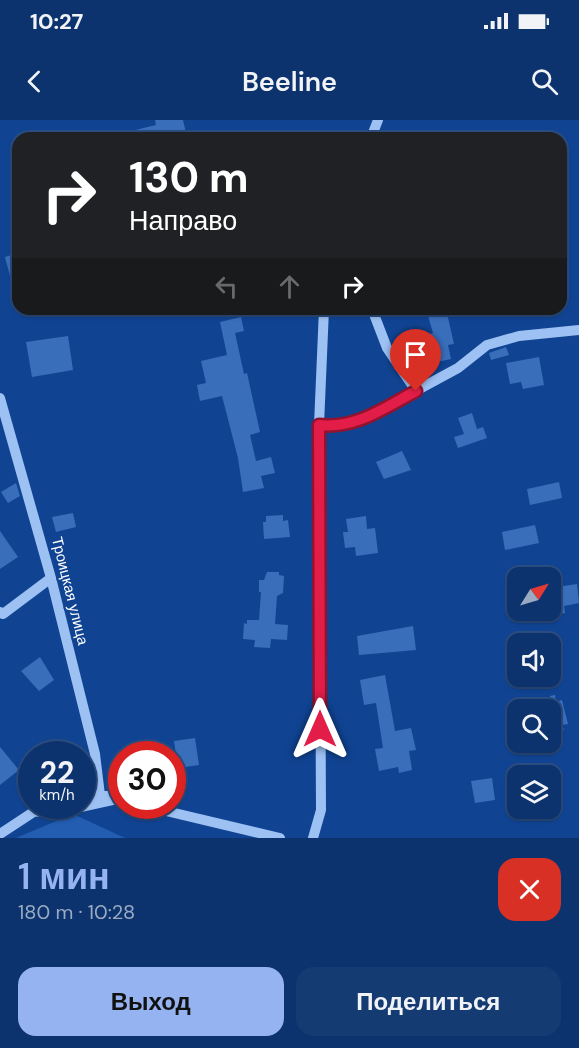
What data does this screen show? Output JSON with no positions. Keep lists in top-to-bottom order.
{
  "streets": {
    "street": ["Троицкая улица"]
  },
  "north": "top right",
  "page": {
    "status": "10:27",
    "header": "Beeline",
    "turn": ["130 m", "Направо"],
    "speed": "22 km/h",
    "limit": "30",
    "heading": ["1 мин", "180 m · 10:28"],
    "buttons": ["Выход", "Поделиться"]
  }
}
